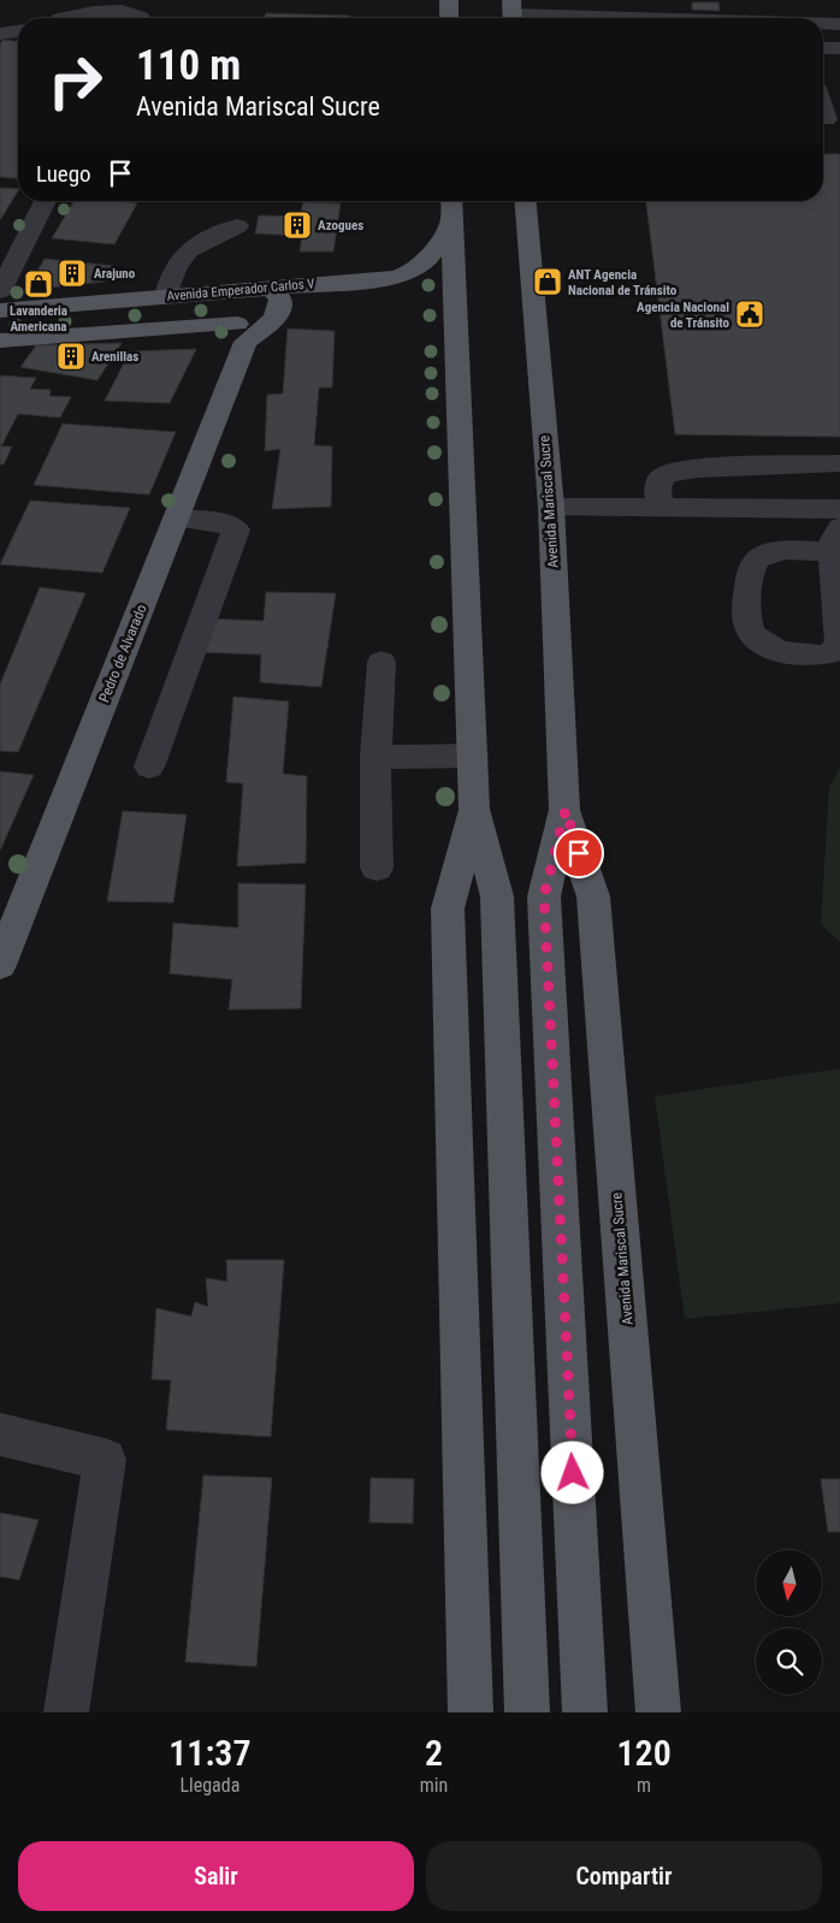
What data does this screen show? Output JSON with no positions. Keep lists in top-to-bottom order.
{
  "streets": {
    "main road": ["Avenida Emperador Carlos V", "Avenida Mariscal Sucre", "Pedro de Alvarado"]
  },
  "crossings": [
    ["Avenida Emperador Carlos V", "Pedro de Alvarado"]
  ],
  "places": {
    "building": ["Azogues", "Arajuno", "Arenillas"],
    "shop": ["ANT Agencia Nacional de Tránsito", "Lavanderia Americana"],
    "public building": ["Agencia Nacional de Tránsito"]
  },
  "north": "bottom",
  "page": {
    "turn": ["110 m", "Avenida Mariscal Sucre"],
    "then": "Luego",
    "eta": [
      "11:37",
      "Llegada",
      "2",
      "min",
      "120",
      "m"
    ],
    "buttons": ["Salir", "Compartir"]
  }
}
